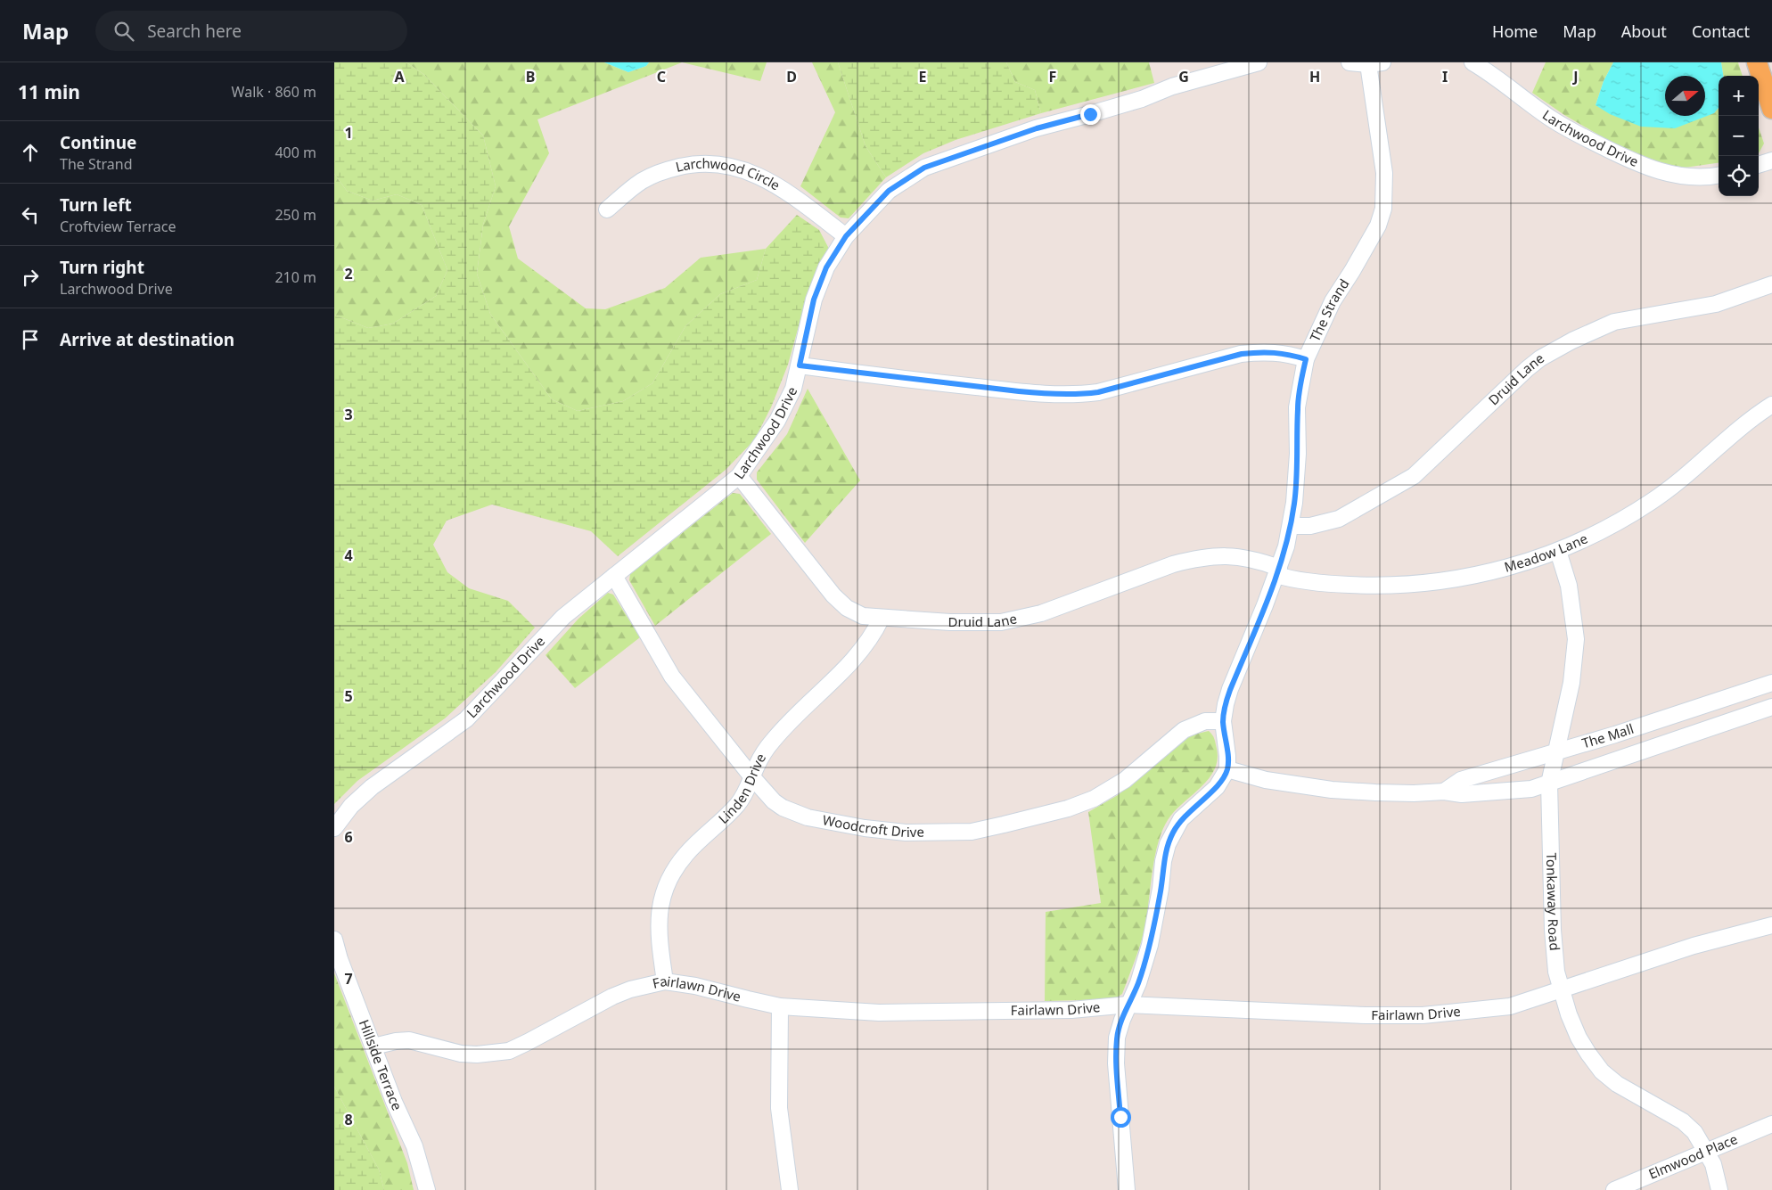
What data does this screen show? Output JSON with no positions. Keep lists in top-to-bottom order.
{
  "streets": {
    "street": [
      "Larchwood Drive",
      "Larchwood Circle",
      "The Strand",
      "Druid Lane",
      "Meadow Lane",
      "The Mall",
      "Linden Drive",
      "Woodcroft Drive",
      "Tonkaway Road",
      "Fairlawn Drive",
      "Hillside Terrace",
      "Elmwood Place"
    ]
  },
  "crossings": [
    ["Larchwood Drive", "Larchwood Circle"],
    ["Larchwood Drive", "Druid Lane"],
    ["Larchwood Drive", "Woodcroft Drive"],
    ["The Strand", "Druid Lane"],
    ["The Strand", "Meadow Lane"],
    ["The Strand", "The Mall"],
    ["The Strand", "Woodcroft Drive"],
    ["Druid Lane", "Meadow Lane"],
    ["Druid Lane", "Linden Drive"],
    ["Meadow Lane", "Tonkaway Road"],
    ["The Mall", "Tonkaway Road"],
    ["Linden Drive", "Woodcroft Drive"],
    ["Linden Drive", "Fairlawn Drive"],
    ["Tonkaway Road", "Fairlawn Drive"],
    ["Tonkaway Road", "Elmwood Place"],
    ["Fairlawn Drive", "Hillside Terrace"]
  ],
  "north": "right",
  "page": {
    "header": "Map",
    "search": "Search here",
    "nav": [
      "Home",
      "Map",
      "About",
      "Contact"
    ],
    "heading": ["11 min", "Walk · 860 m"],
    "map_buttons": ["+", "−"],
    "list": [
      ["Continue", "The Strand", "400 m"],
      ["Turn left", "Croftview Terrace", "250 m"],
      ["Turn right", "Larchwood Drive", "210 m"],
      "Arrive at destination"
    ]
  },
  "grid": {
    "columns": [
      "A",
      "B",
      "C",
      "D",
      "E",
      "F",
      "G",
      "H",
      "I",
      "J"
    ],
    "rows": [
      "1",
      "2",
      "3",
      "4",
      "5",
      "6",
      "7",
      "8"
    ]
  }
}
